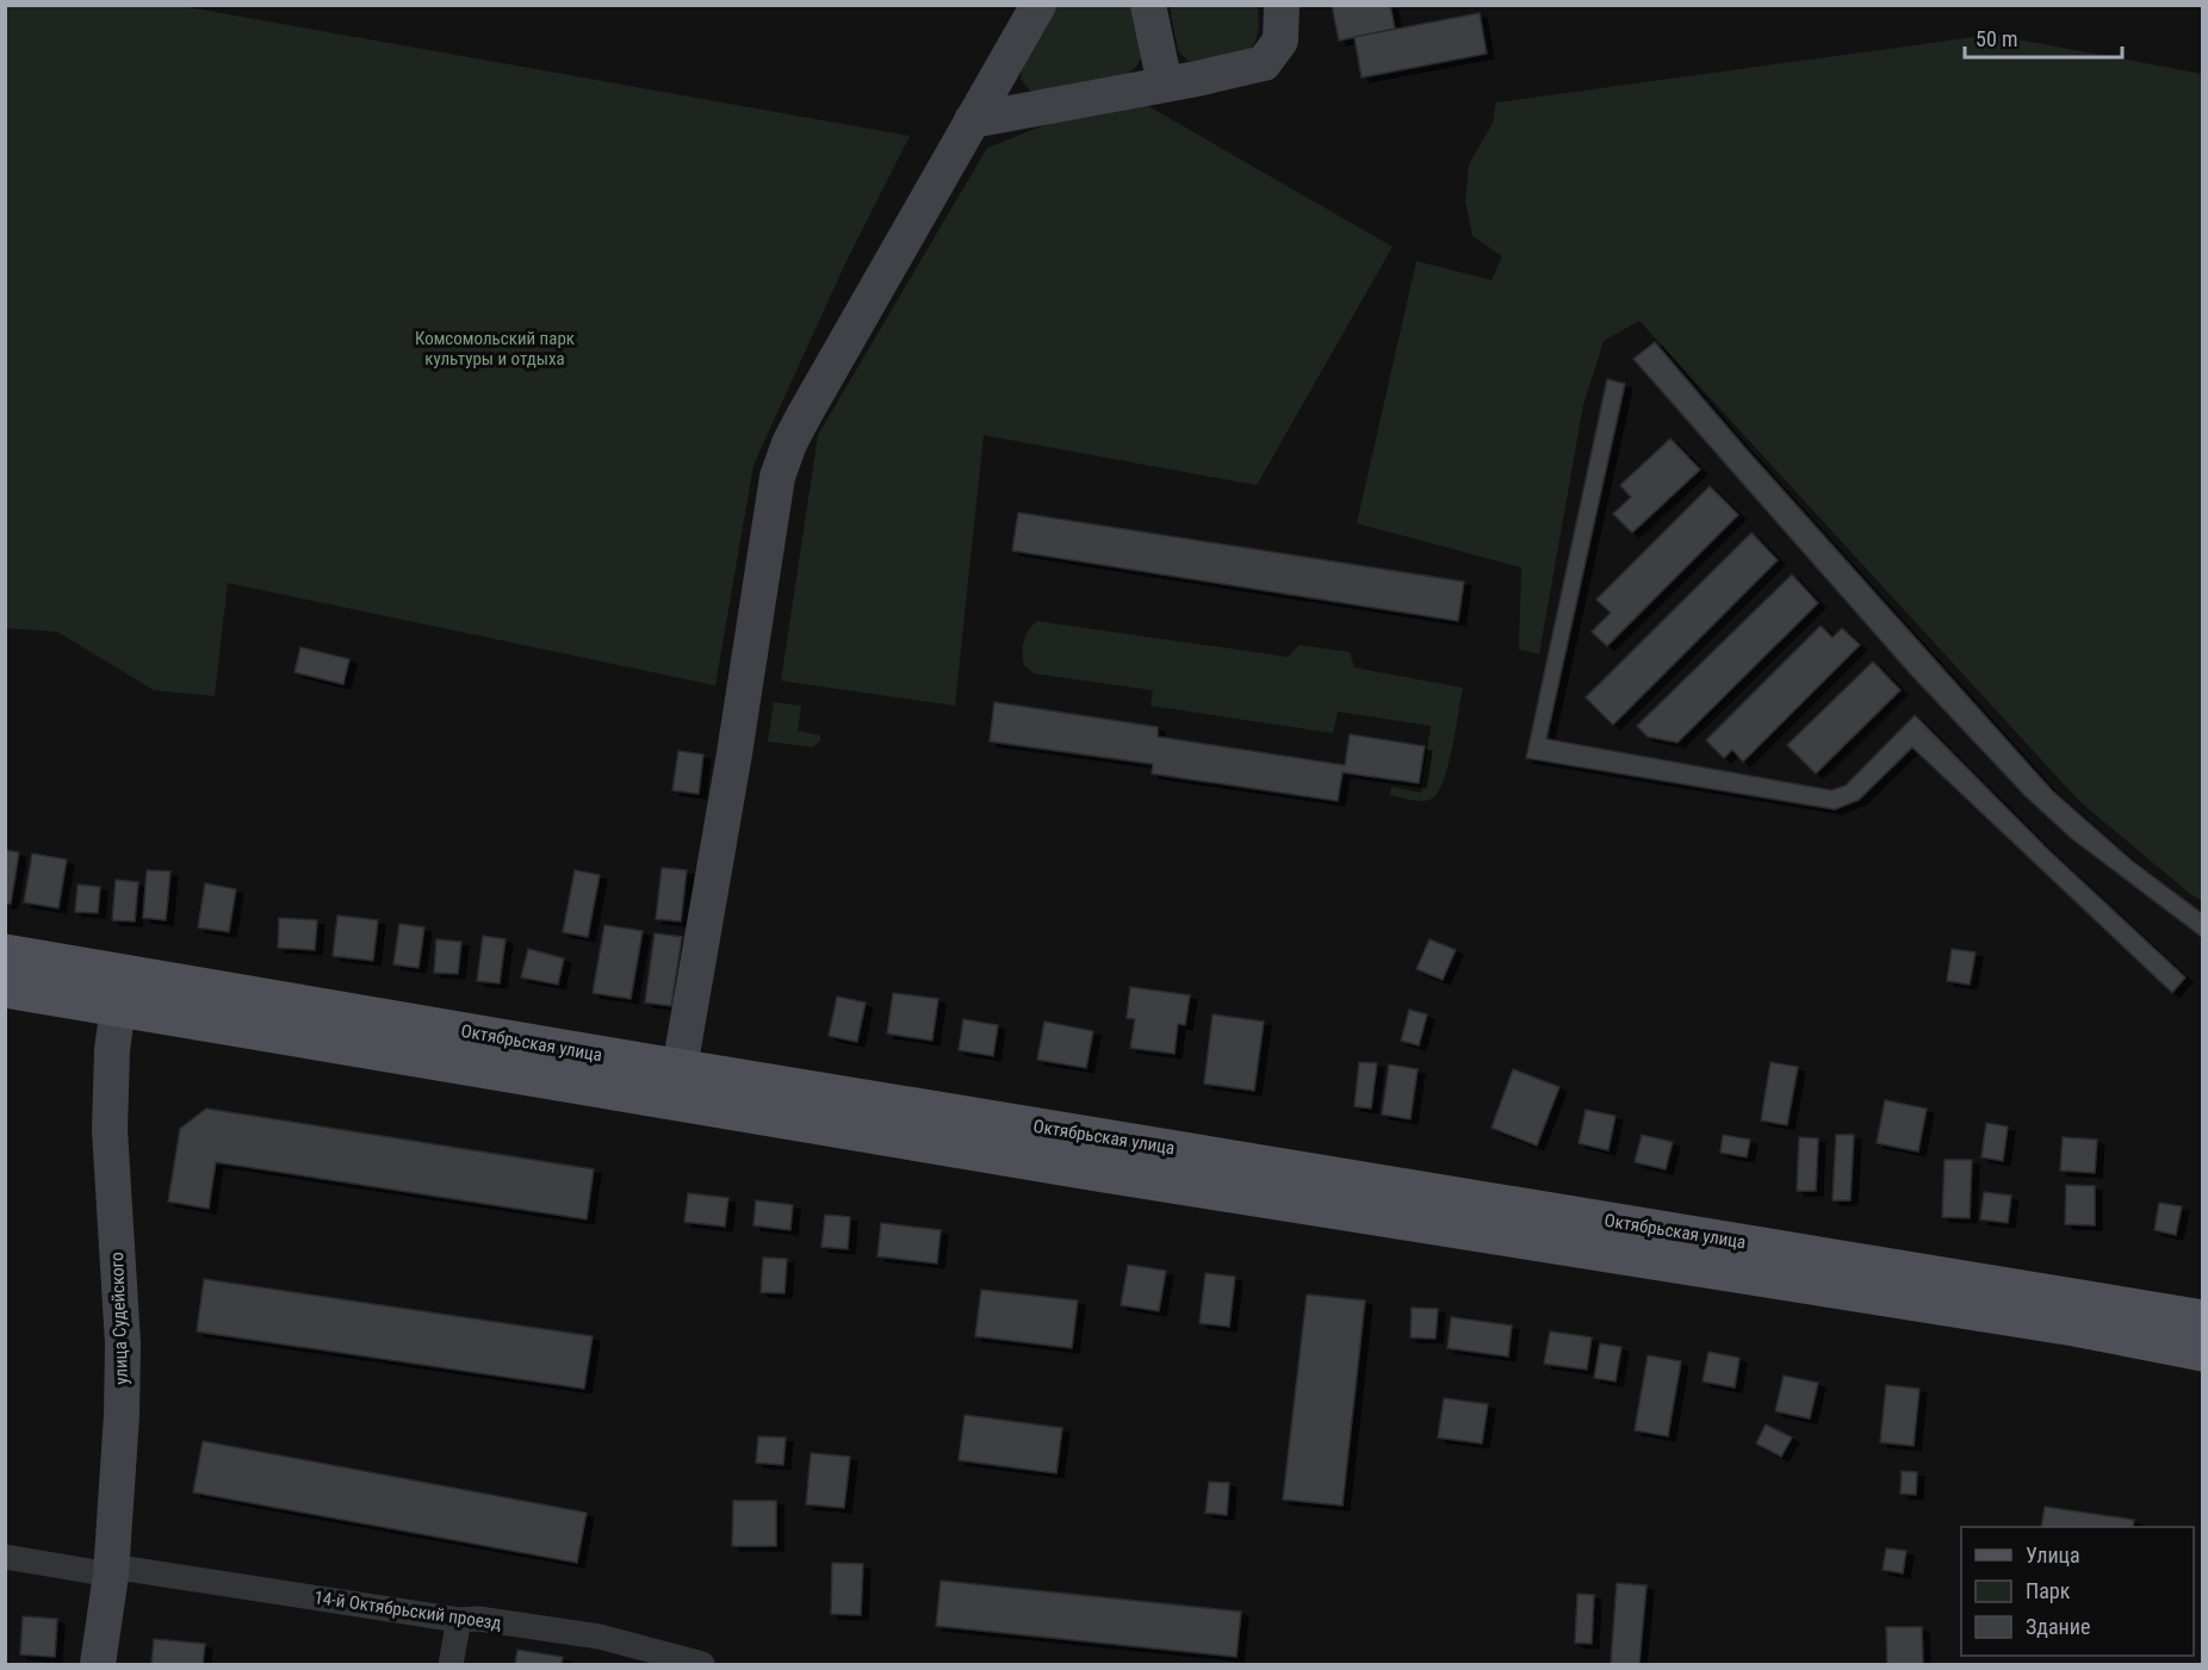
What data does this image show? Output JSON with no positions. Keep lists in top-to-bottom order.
{
  "streets": {
    "main road": ["Октябрьская улица"],
    "street": ["улица Судейского", "14-й Октябрьский проезд"]
  },
  "crossings": [
    ["Октябрьская улица", "улица Судейского"],
    ["улица Судейского", "14-й Октябрьский проезд"]
  ],
  "parks": ["Комсомольский парк культуры и отдыха"],
  "legend": ["Улица", "Парк", "Здание"],
  "scale_bar": "50 m"
}
